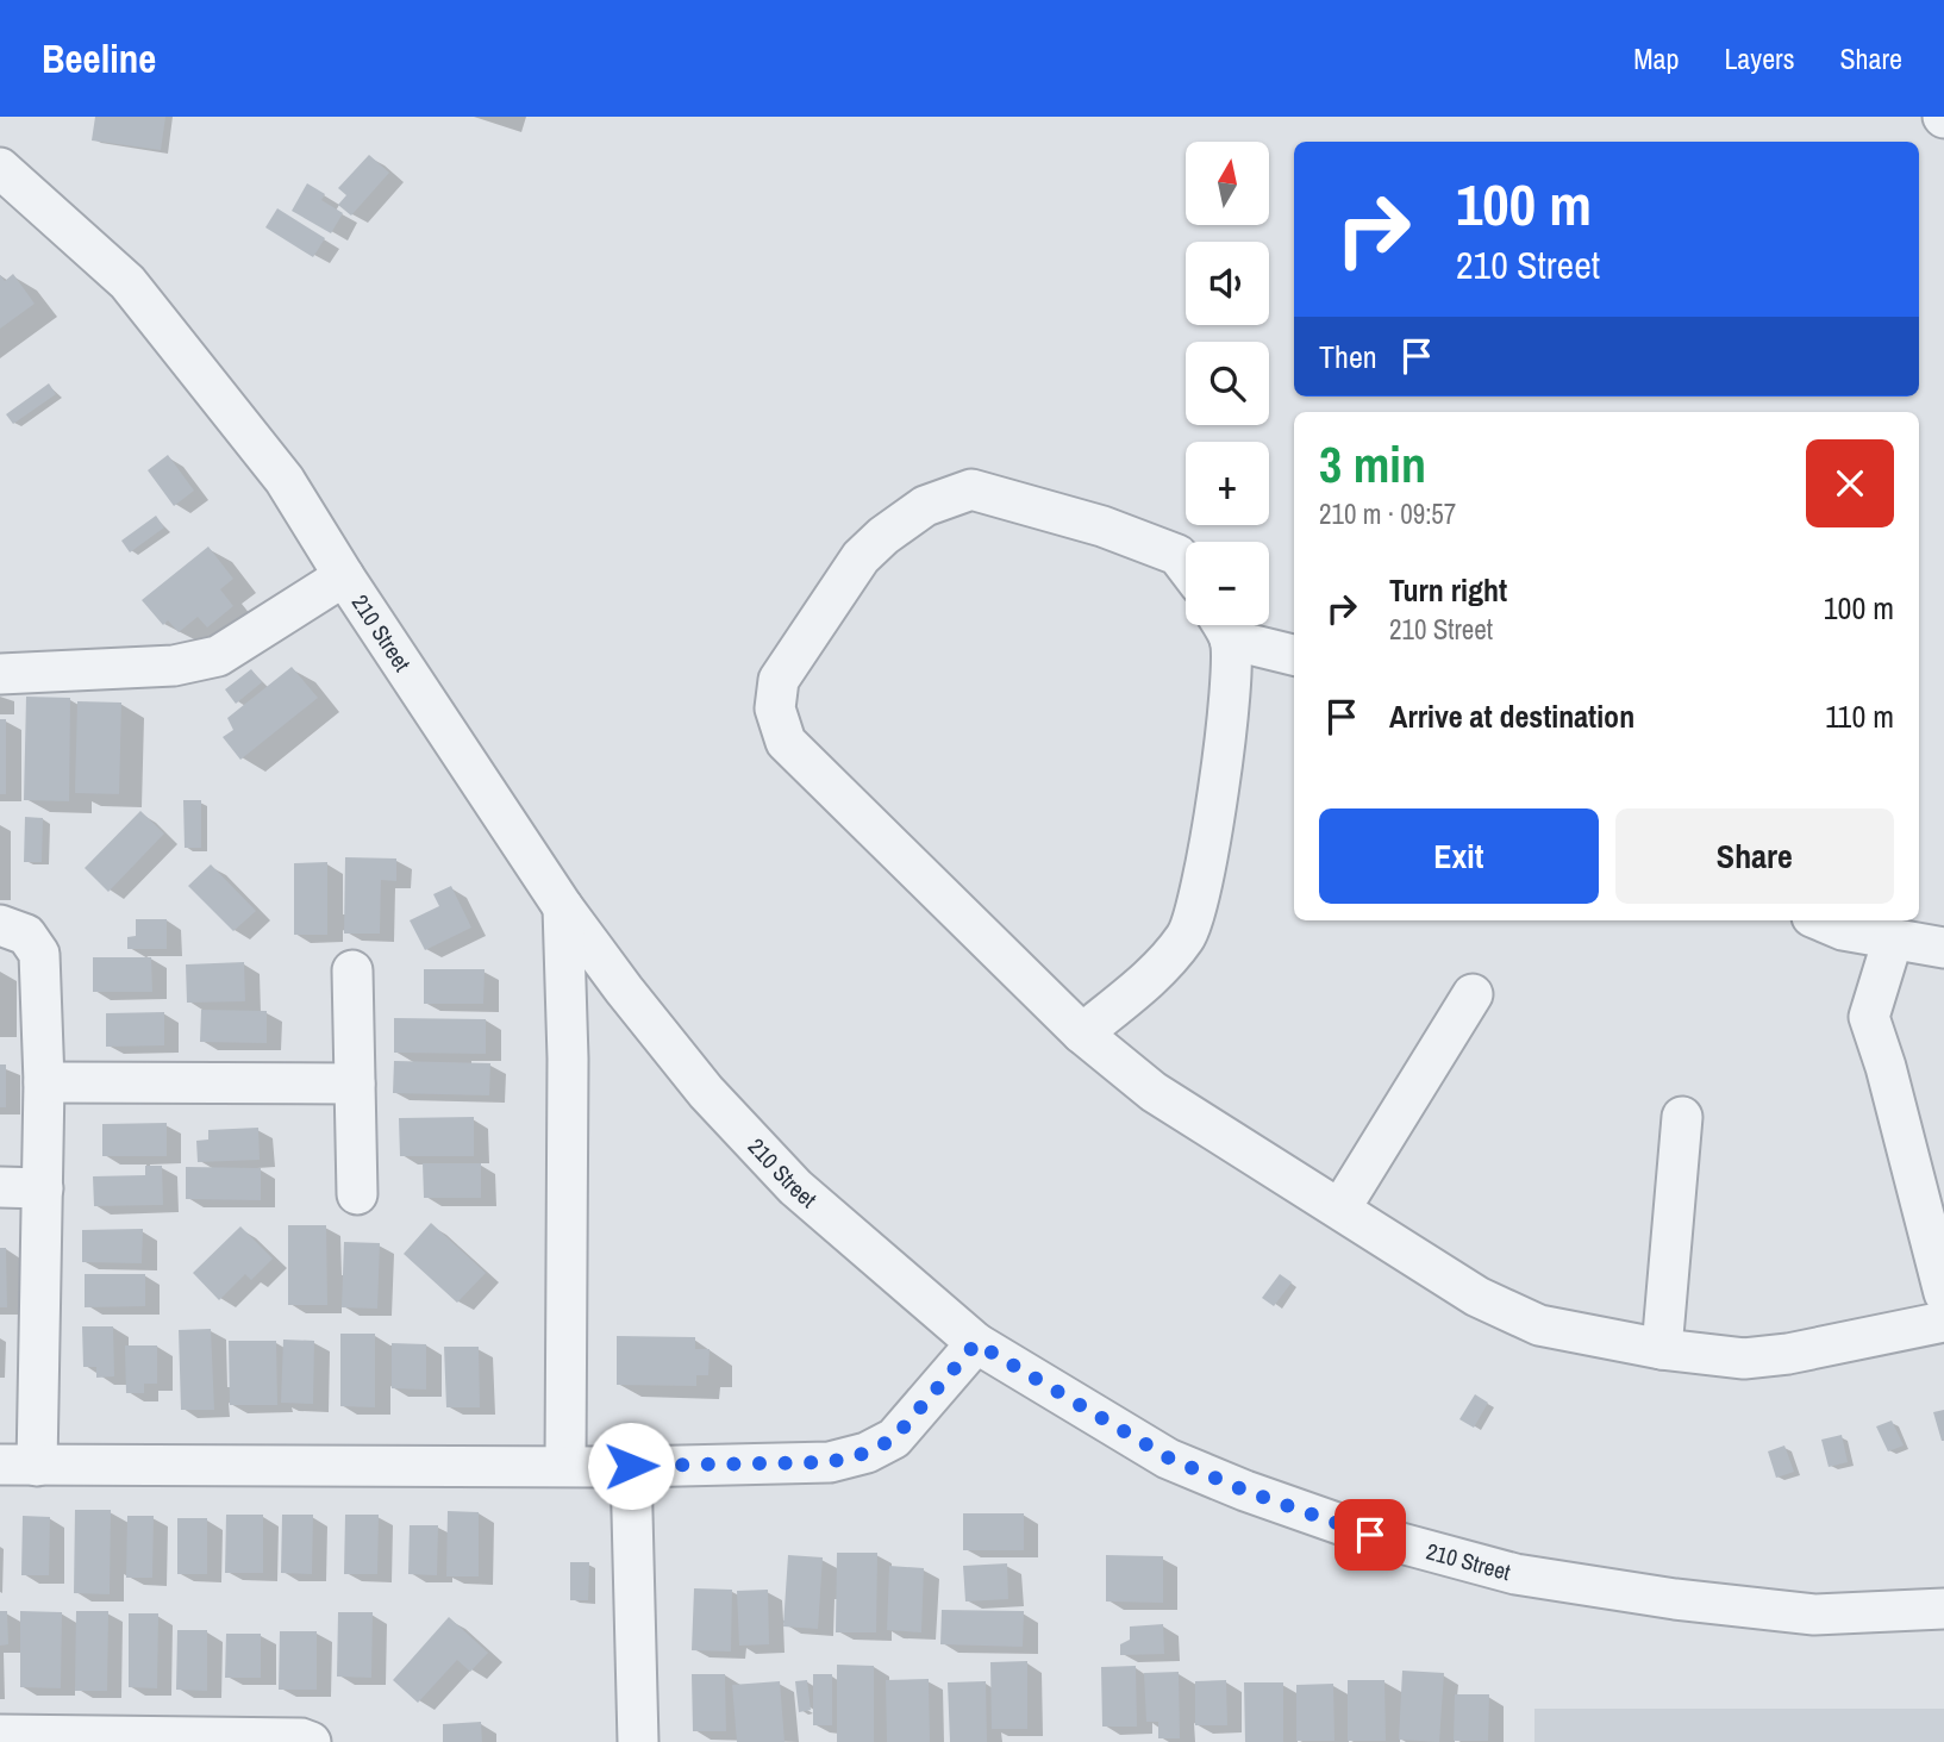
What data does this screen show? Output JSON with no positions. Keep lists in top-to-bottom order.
{
  "streets": {
    "street": ["210 Street"]
  },
  "north": "top",
  "page": {
    "header": "Beeline",
    "nav": ["Map", "Layers", "Share"],
    "map_buttons": ["+", "−"],
    "turn": ["100 m", "210 Street"],
    "then": "Then",
    "heading": ["3 min", "210 m · 09:57"],
    "list": [
      {
        "name": "Turn right",
        "note": "210 Street",
        "value": "100 m"
      },
      {
        "name": "Arrive at destination",
        "value": "110 m"
      }
    ],
    "buttons": ["Exit", "Share"]
  }
}
